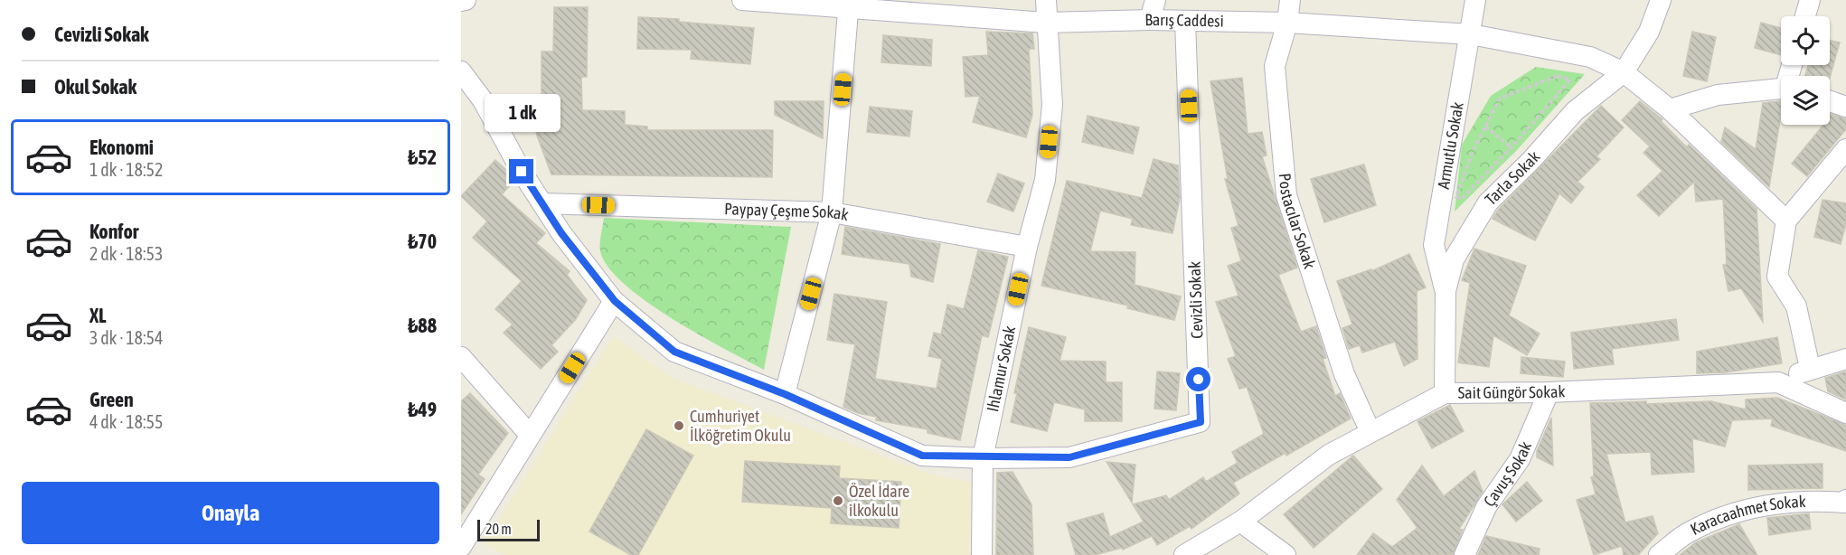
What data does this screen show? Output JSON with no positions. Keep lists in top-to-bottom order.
{
  "streets": {
    "street": [
      "Barış Caddesi",
      "Armutlu Sokak",
      "Tarla Sokak",
      "Paypay Çeşme Sokak",
      "Postacılar Sokak",
      "Cevizli Sokak",
      "Ihlamur Sokak",
      "Sait Güngör Sokak",
      "Çavuş Sokak",
      "Karacaahmet Sokak"
    ]
  },
  "crossings": [
    ["Barış Caddesi", "Armutlu Sokak"],
    ["Barış Caddesi", "Tarla Sokak"],
    ["Barış Caddesi", "Postacılar Sokak"],
    ["Barış Caddesi", "Cevizli Sokak"],
    ["Barış Caddesi", "Ihlamur Sokak"],
    ["Armutlu Sokak", "Tarla Sokak"],
    ["Tarla Sokak", "Sait Güngör Sokak"],
    ["Paypay Çeşme Sokak", "Ihlamur Sokak"],
    ["Postacılar Sokak", "Sait Güngör Sokak"],
    ["Cevizli Sokak", "Ihlamur Sokak"],
    ["Sait Güngör Sokak", "Çavuş Sokak"]
  ],
  "places": ["Cumhuriyet İlköğretim Okulu", "Özel İdare ilkokulu"],
  "scale_bar": "20 m",
  "page": {
    "banner": ["Cevizli Sokak", "Okul Sokak"],
    "bubble": "1 dk",
    "list": [
      {
        "name": "Ekonomi",
        "note": "1 dk · 18:52",
        "value": "₺52"
      },
      {
        "name": "Konfor",
        "note": "2 dk · 18:53",
        "value": "₺70"
      },
      {
        "name": "XL",
        "note": "3 dk · 18:54",
        "value": "₺88"
      },
      {
        "name": "Green",
        "note": "4 dk · 18:55",
        "value": "₺49"
      }
    ],
    "buttons": "Onayla",
    "scale": "20 m"
  }
}
